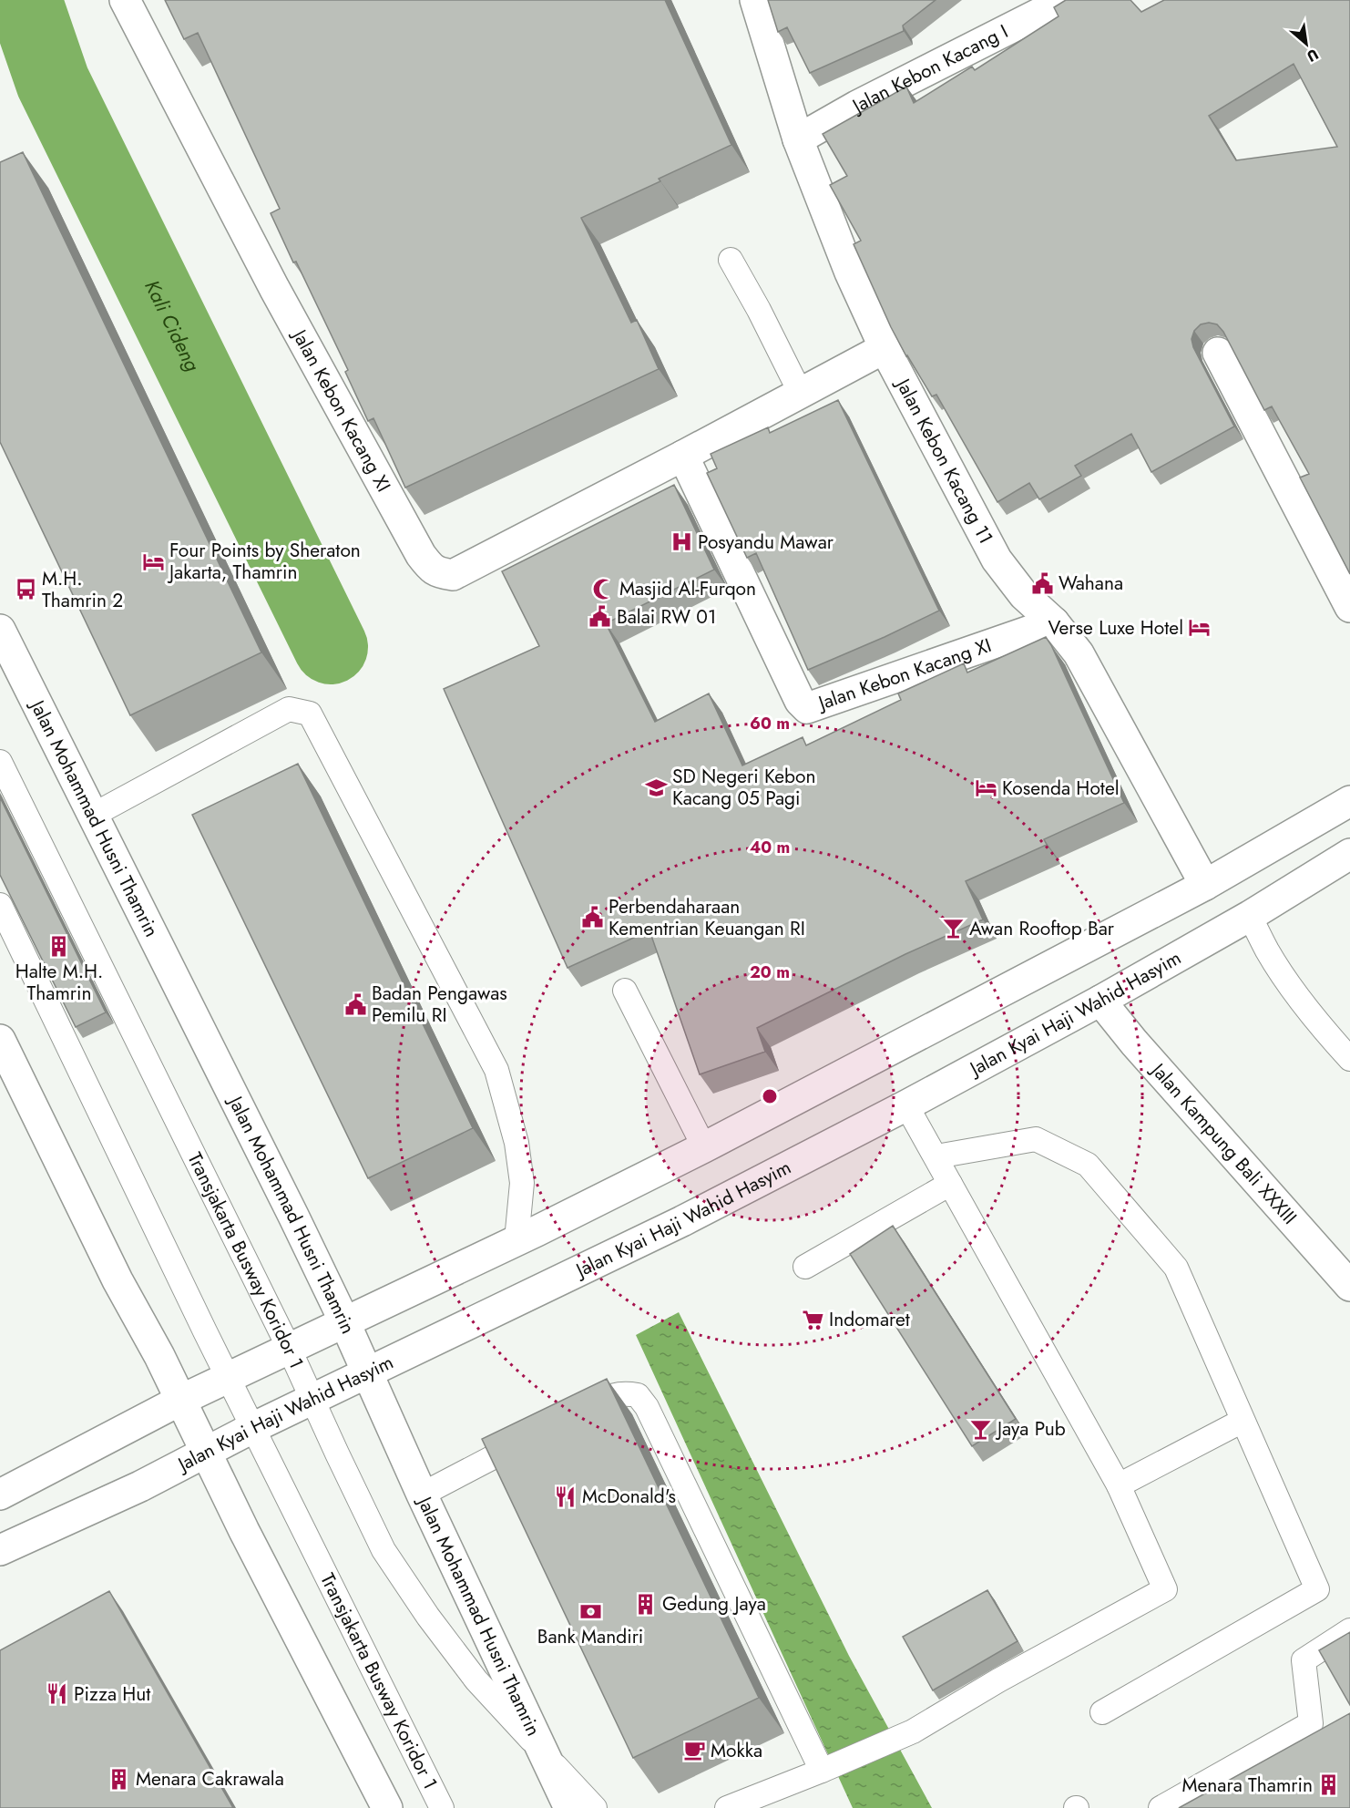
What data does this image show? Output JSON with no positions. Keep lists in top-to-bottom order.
{
  "streets": {
    "main road": [
      "Jalan Kebon Kacang I",
      "Jalan Kebon Kacang XI",
      "Jalan Kebon Kacang 11",
      "Jalan Mohammad Husni Thamrin",
      "Jalan Kyai Haji Wahid Hasyim",
      "Jalan Kampung Bali XXXIII"
    ],
    "lane": ["Transjakarta Busway Koridor 1"]
  },
  "crossings": [
    ["Jalan Kebon Kacang I", "Jalan Kebon Kacang 11"],
    ["Jalan Kebon Kacang XI", "Jalan Kebon Kacang 11"],
    ["Jalan Mohammad Husni Thamrin", "Jalan Kyai Haji Wahid Hasyim"],
    ["Jalan Mohammad Husni Thamrin", "Transjakarta Busway Koridor 1"],
    ["Jalan Kyai Haji Wahid Hasyim", "Jalan Kampung Bali XXXIII"],
    ["Jalan Kyai Haji Wahid Hasyim", "Transjakarta Busway Koridor 1"]
  ],
  "water": ["Kali Cideng"],
  "places": {
    "hospital": ["Posyandu Mawar"],
    "hotel": ["Four Points by Sheraton Jakarta, Thamrin", "Verse Luxe Hotel", "Kosenda Hotel"],
    "public building": [
      "Wahana",
      "Balai RW 01",
      "Perbendaharaan Kementrian Keuangan RI",
      "Badan Pengawas Pemilu RI"
    ],
    "mosque": ["Masjid Al-Furqon"],
    "bus stop": ["M.H. Thamrin 2"],
    "school or university": ["SD Negeri Kebon Kacang 05 Pagi"],
    "bar": ["Awan Rooftop Bar", "Jaya Pub"],
    "building": [
      "Halte M.H. Thamrin",
      "Gedung Jaya",
      "Menara Cakrawala",
      "Menara Thamrin"
    ],
    "supermarket": ["Indomaret"],
    "restaurant": ["McDonald's", "Pizza Hut"],
    "bank": ["Bank Mandiri"],
    "cafe": ["Mokka"]
  },
  "north": "bottom right",
  "rings": ["60 m", "40 m", "20 m"]
}
